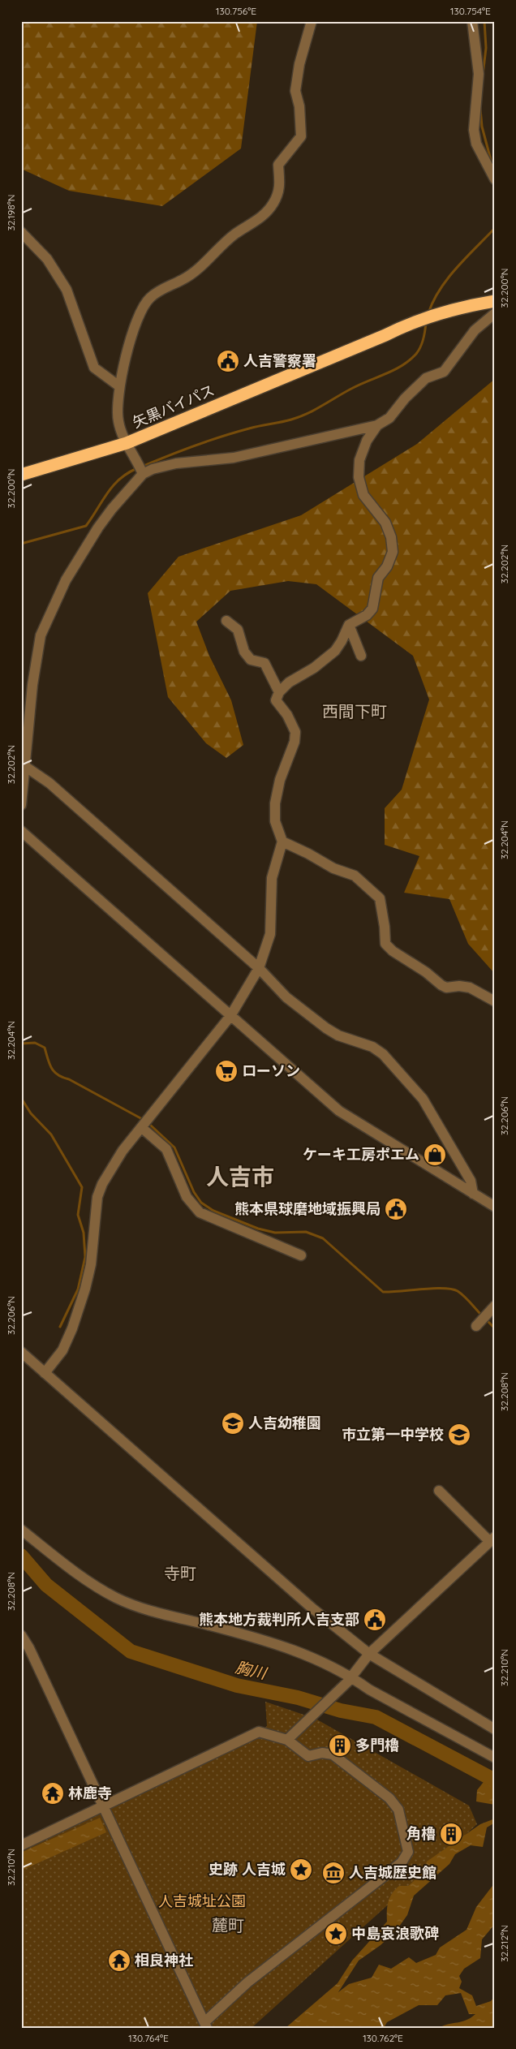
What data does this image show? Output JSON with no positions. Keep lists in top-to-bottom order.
{
  "streets": {
    "highway": ["矢黒バイパス"]
  },
  "districts": [
    "西間下町",
    "人吉市",
    "寺町",
    "麓町"
  ],
  "water": ["胸川"],
  "parks": ["人吉城址公園"],
  "places": {
    "public building": ["人吉警察署", "熊本県球磨地域振興局", "熊本地方裁判所人吉支部"],
    "supermarket": ["ローソン"],
    "shop": ["ケーキ工房ポエム"],
    "school or university": ["人吉幼稚園", "市立第一中学校"],
    "building": ["多門櫓", "角櫓"],
    "temple": ["林鹿寺", "相良神社"],
    "place": ["史跡 人吉城", "中島哀浪歌碑"],
    "museum": ["人吉城歴史館"]
  },
  "coordinates": [
    "130.756°E",
    "130.754°E",
    "32.198°N",
    "32.200°N",
    "32.202°N",
    "32.204°N",
    "32.206°N",
    "32.208°N",
    "32.210°N",
    "32.212°N",
    "130.764°E",
    "130.762°E"
  ]
}
